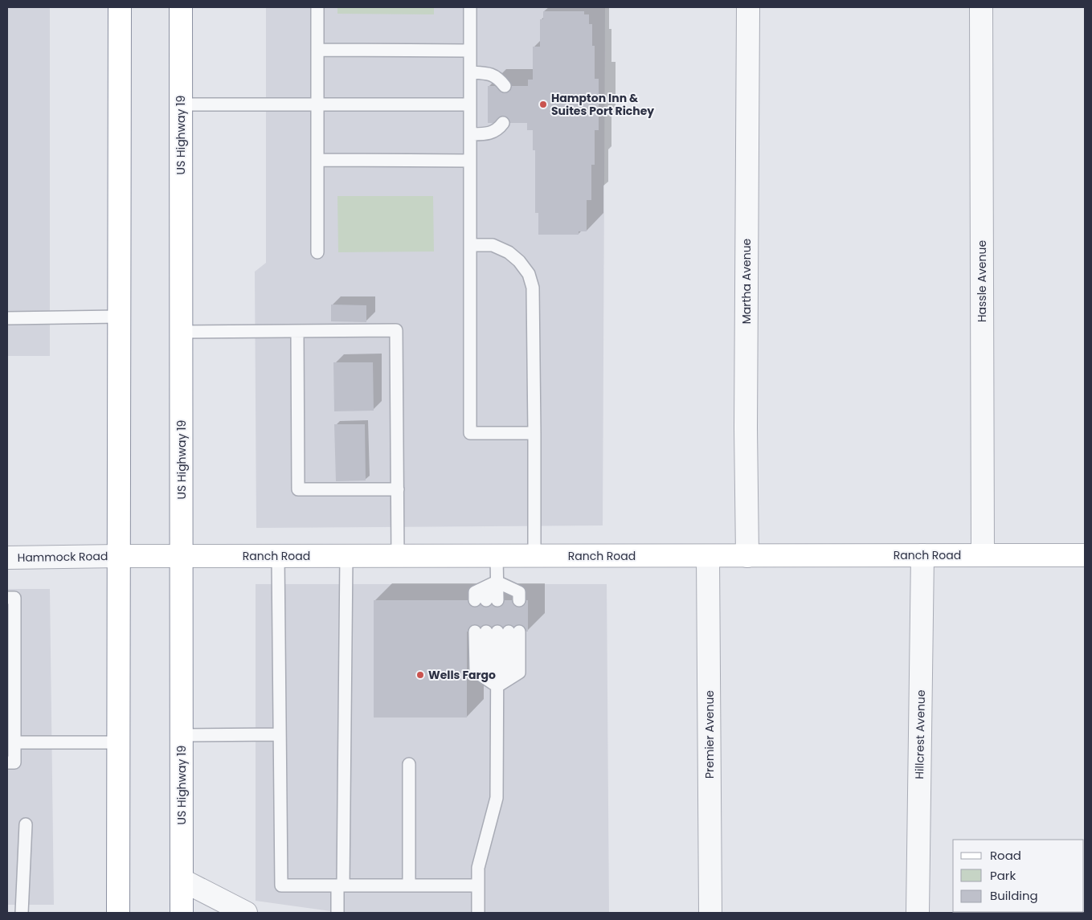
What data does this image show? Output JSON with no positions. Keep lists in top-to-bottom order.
{
  "streets": {
    "main road": ["US Highway 19", "Ranch Road"],
    "street": [
      "Martha Avenue",
      "Hassle Avenue",
      "Hammock Road",
      "Premier Avenue",
      "Hillcrest Avenue"
    ]
  },
  "crossings": [
    ["US Highway 19", "Ranch Road"],
    ["Martha Avenue", "Ranch Road"],
    ["Hassle Avenue", "Ranch Road"],
    ["Ranch Road", "Hammock Road"],
    ["Ranch Road", "Premier Avenue"],
    ["Ranch Road", "Hillcrest Avenue"]
  ],
  "places": ["Hampton Inn & Suites Port Richey", "Wells Fargo"],
  "legend": ["Road", "Park", "Building"]
}
